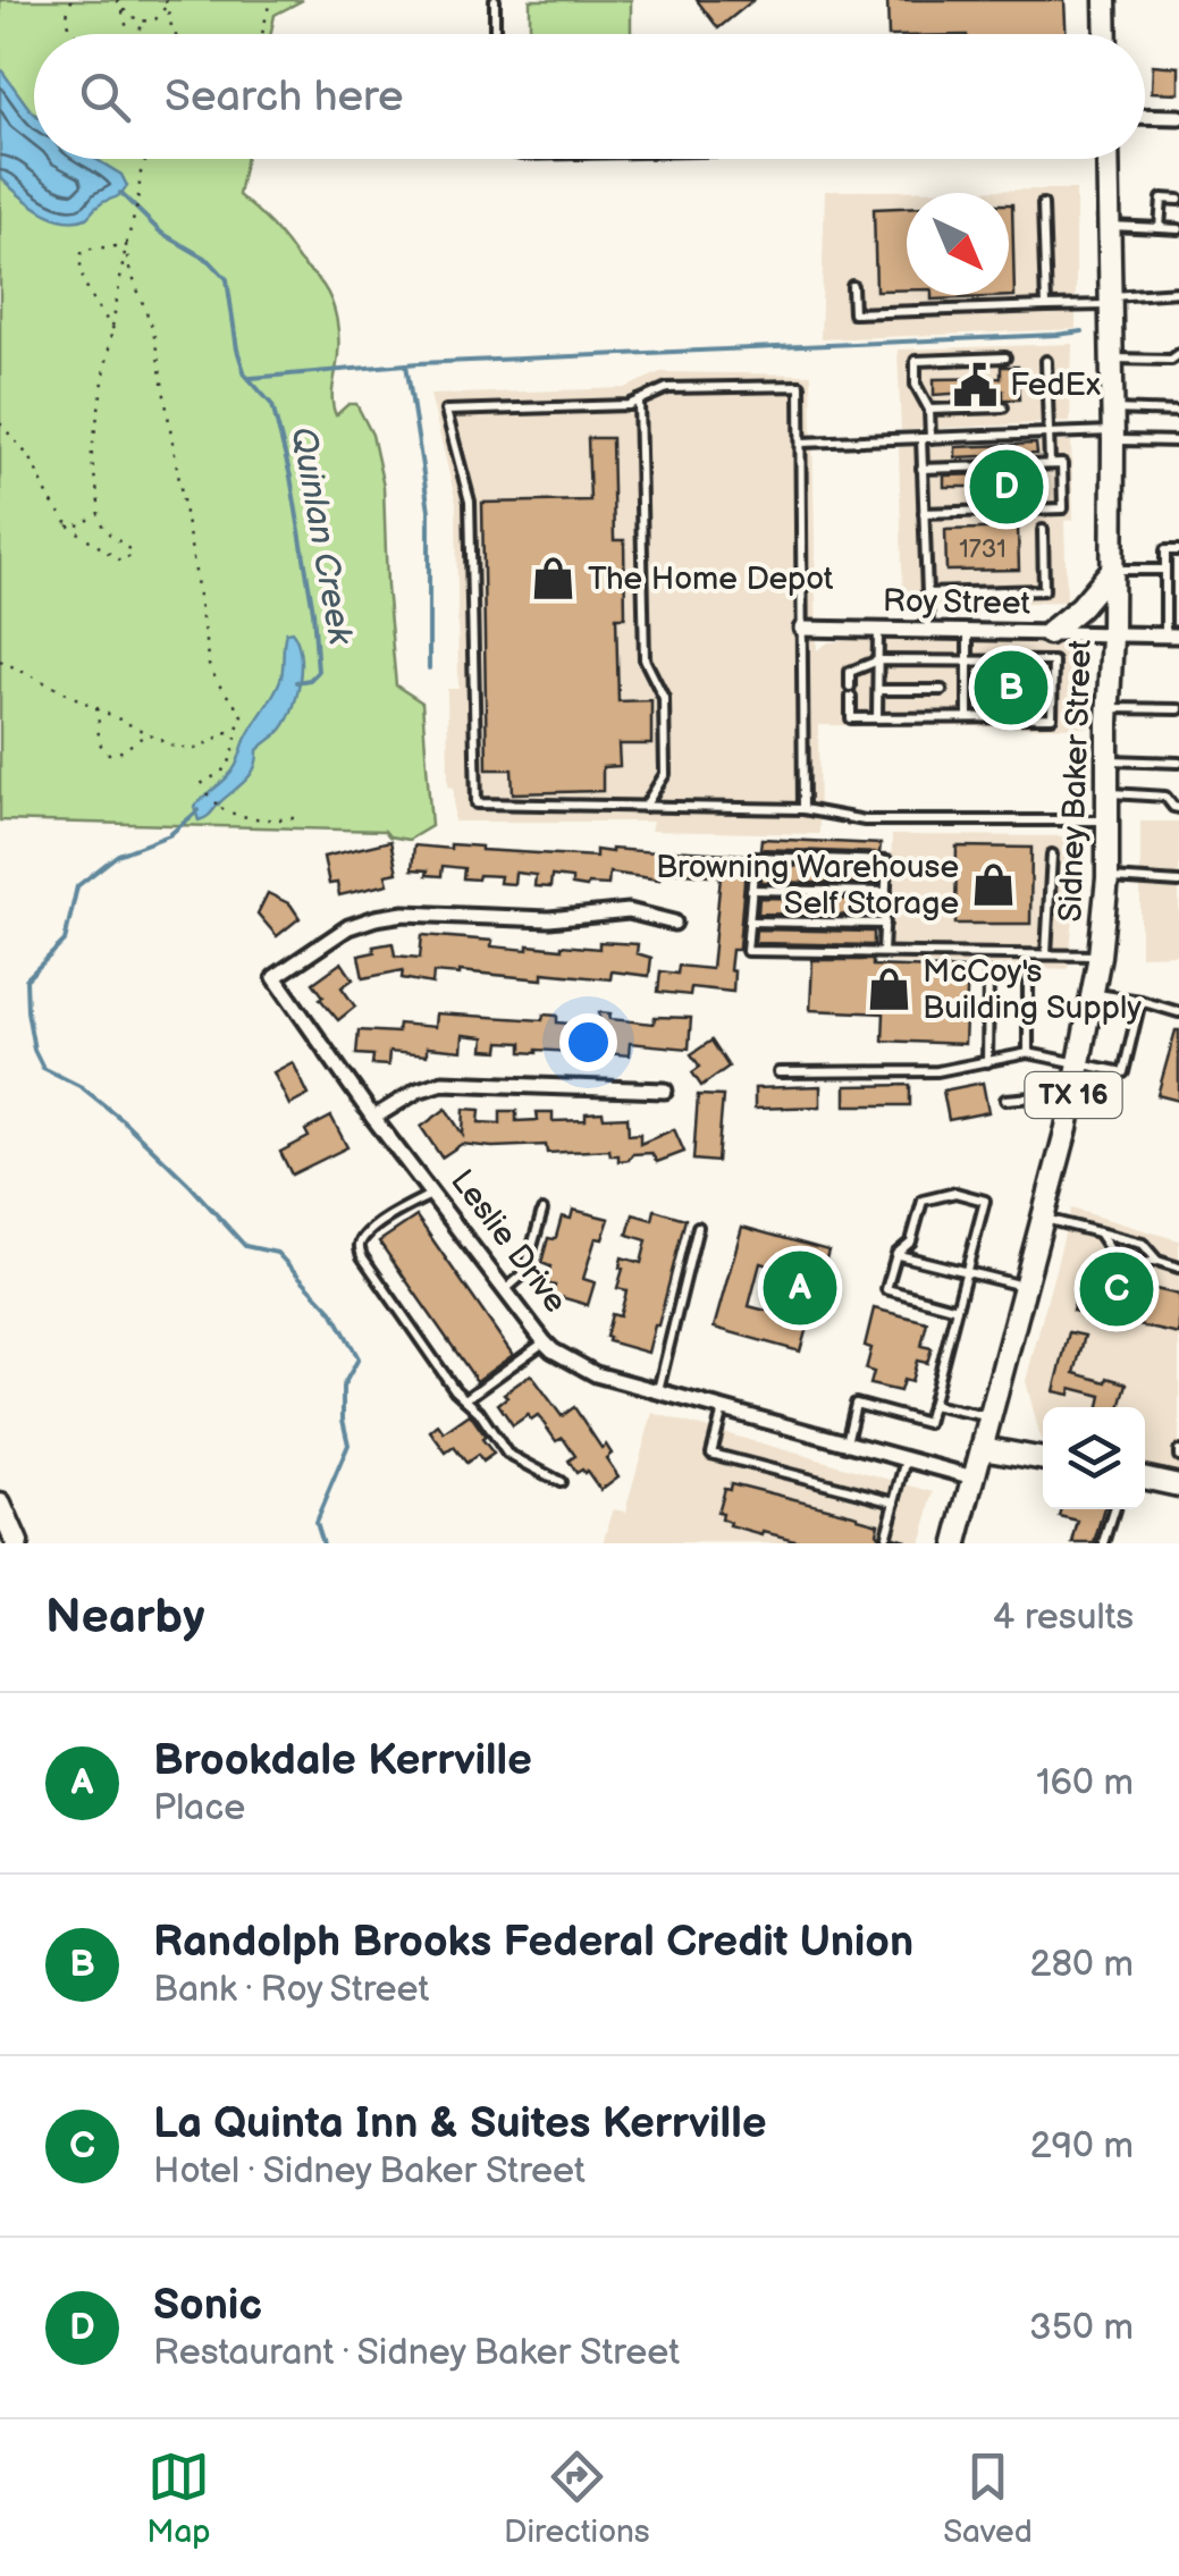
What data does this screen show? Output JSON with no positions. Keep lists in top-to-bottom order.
{
  "streets": {
    "main road": ["Sidney Baker Street", "TX 16"],
    "street": ["Roy Street", "Leslie Drive"]
  },
  "crossings": [
    ["Roy Street", "Sidney Baker Street"],
    ["Sidney Baker Street", "Leslie Drive"]
  ],
  "water": ["Quinlan Creek"],
  "places": {
    "public building": ["FedEx"],
    "shop": ["The Home Depot", "Browning Warehouse Self Storage", "McCoy's Building Supply"]
  },
  "house_numbers": ["1731"],
  "north": "bottom right",
  "page": {
    "search": "Search here",
    "pins": [
      "D",
      "B",
      "A",
      "C"
    ],
    "heading": ["Nearby", "4 results"],
    "list": [
      {
        "mark": "A",
        "name": "Brookdale Kerrville",
        "note": "Place",
        "value": "160 m"
      },
      {
        "mark": "B",
        "name": "Randolph Brooks Federal Credit Union",
        "note": "Bank · Roy Street",
        "value": "280 m"
      },
      {
        "mark": "C",
        "name": "La Quinta Inn & Suites Kerrville",
        "note": "Hotel · Sidney Baker Street",
        "value": "290 m"
      },
      {
        "mark": "D",
        "name": "Sonic",
        "note": "Restaurant · Sidney Baker Street",
        "value": "350 m"
      }
    ],
    "nav": ["Map", "Directions", "Saved"]
  }
}
